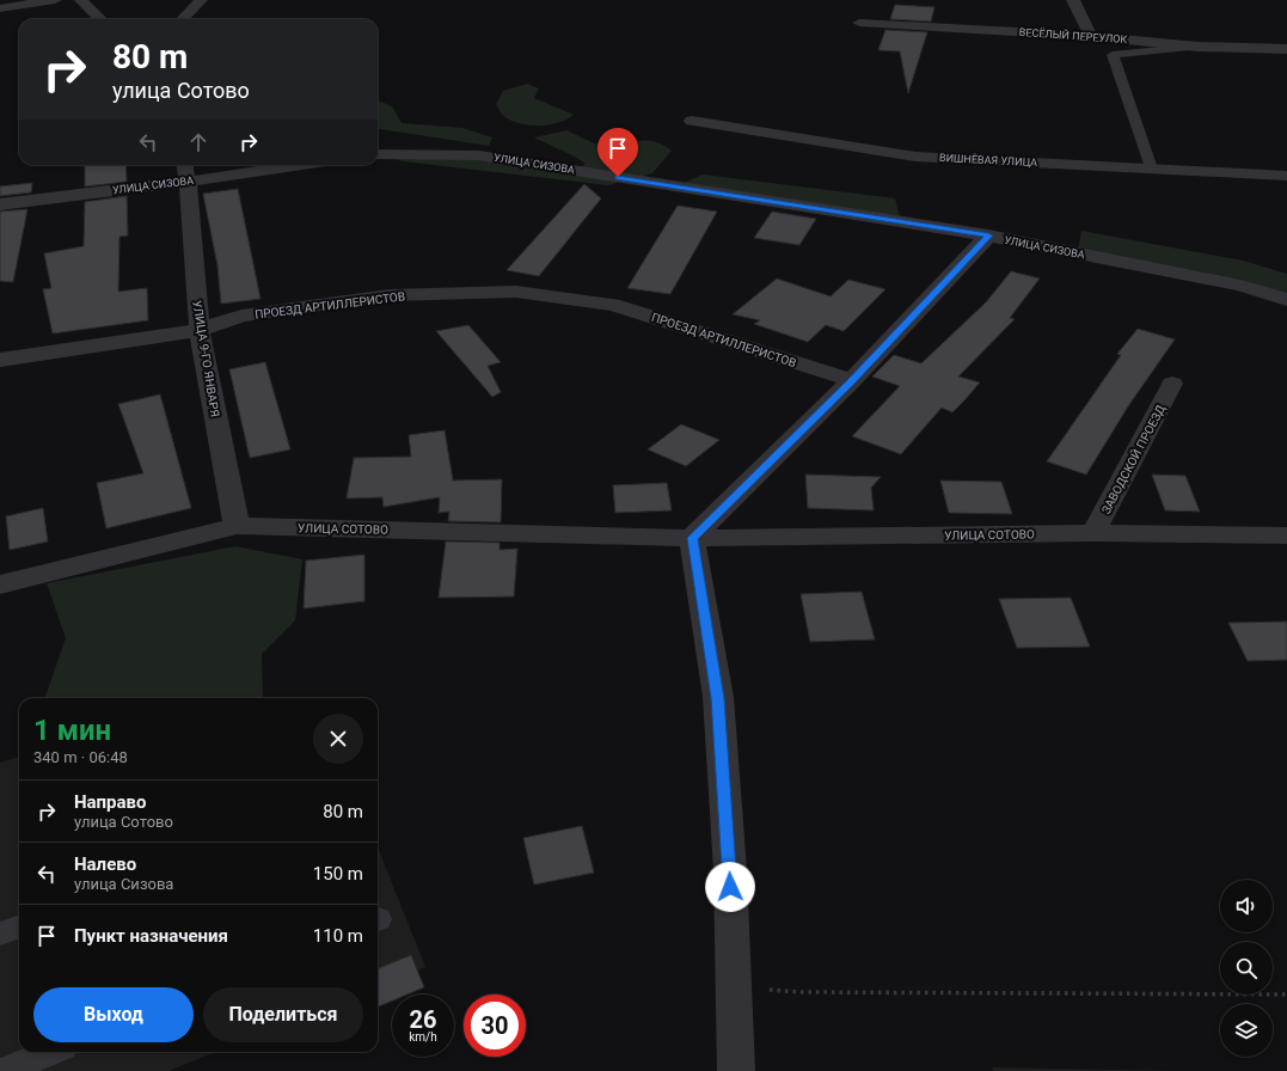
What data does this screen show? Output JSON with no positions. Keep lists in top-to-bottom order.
{
  "streets": {
    "street": [
      "ВЕСЁЛЫЙ ПЕРЕУЛОК",
      "ВИШНЁВАЯ УЛИЦА",
      "УЛИЦА СИЗОВА",
      "ПРОЕЗД АРТИЛЛЕРИСТОВ",
      "УЛИЦА 9-ГО ЯНВАРЯ",
      "ЗАВОДСКОЙ ПРОЕЗД",
      "УЛИЦА СОТОВО"
    ]
  },
  "crossings": [
    ["УЛИЦА СИЗОВА", "УЛИЦА 9-ГО ЯНВАРЯ"],
    ["ПРОЕЗД АРТИЛЛЕРИСТОВ", "УЛИЦА 9-ГО ЯНВАРЯ"],
    ["УЛИЦА 9-ГО ЯНВАРЯ", "УЛИЦА СОТОВО"],
    ["ЗАВОДСКОЙ ПРОЕЗД", "УЛИЦА СОТОВО"]
  ],
  "page": {
    "turn": ["80 m", "улица Сотово"],
    "heading": ["1 мин", "340 m · 06:48"],
    "list": [
      {
        "name": "Направо",
        "note": "улица Сотово",
        "value": "80 m"
      },
      {
        "name": "Налево",
        "note": "улица Сизова",
        "value": "150 m"
      },
      {
        "name": "Пункт назначения",
        "value": "110 m"
      }
    ],
    "buttons": ["Выход", "Поделиться"],
    "speed": "26 km/h",
    "limit": "30"
  }
}
